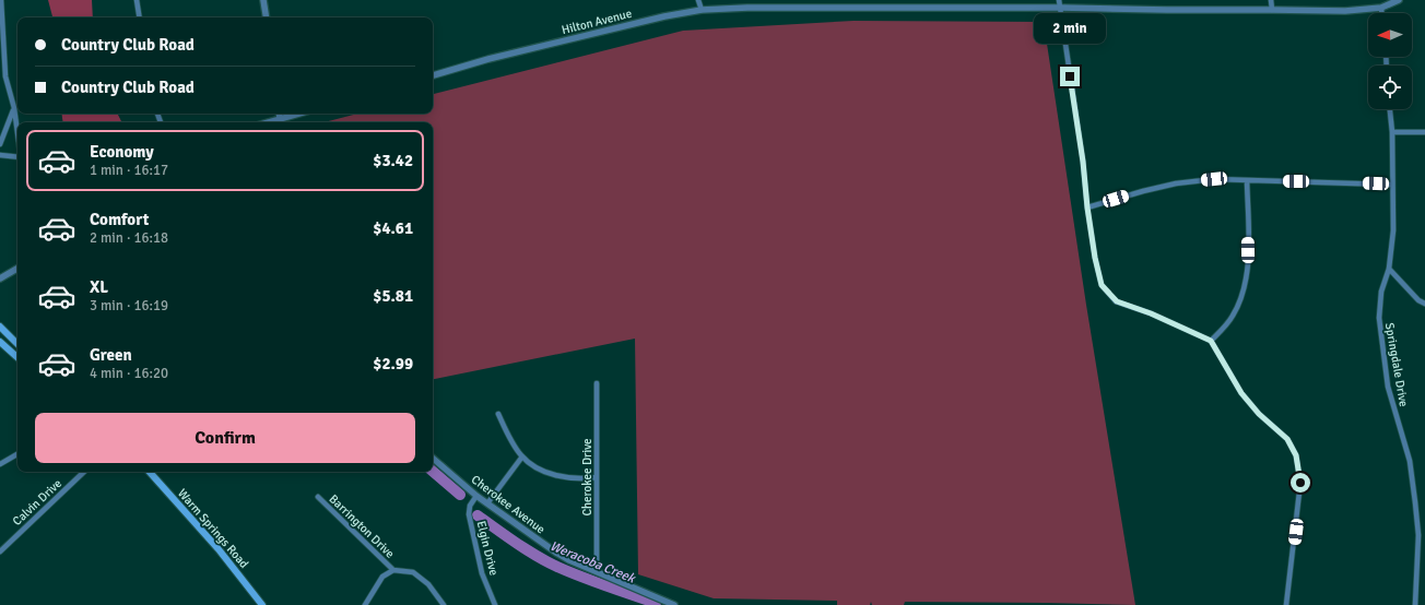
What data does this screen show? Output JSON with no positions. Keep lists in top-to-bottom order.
{
  "streets": {
    "main road": ["Warm Springs Road"],
    "street": [
      "Hilton Avenue",
      "Springdale Drive",
      "Cherokee Drive",
      "Calvin Drive",
      "Cherokee Avenue",
      "Barrington Drive",
      "Elgin Drive"
    ]
  },
  "crossings": [
    ["Cherokee Drive", "Cherokee Avenue"],
    ["Cherokee Avenue", "Elgin Drive"]
  ],
  "water": ["Weracoba Creek"],
  "north": "left",
  "page": {
    "bubble": "2 min",
    "banner": ["Country Club Road", "Country Club Road"],
    "list": [
      {
        "name": "Economy",
        "note": "1 min · 16:17",
        "value": "$3.42"
      },
      {
        "name": "Comfort",
        "note": "2 min · 16:18",
        "value": "$4.61"
      },
      {
        "name": "XL",
        "note": "3 min · 16:19",
        "value": "$5.81"
      },
      {
        "name": "Green",
        "note": "4 min · 16:20",
        "value": "$2.99"
      }
    ],
    "buttons": "Confirm"
  }
}
